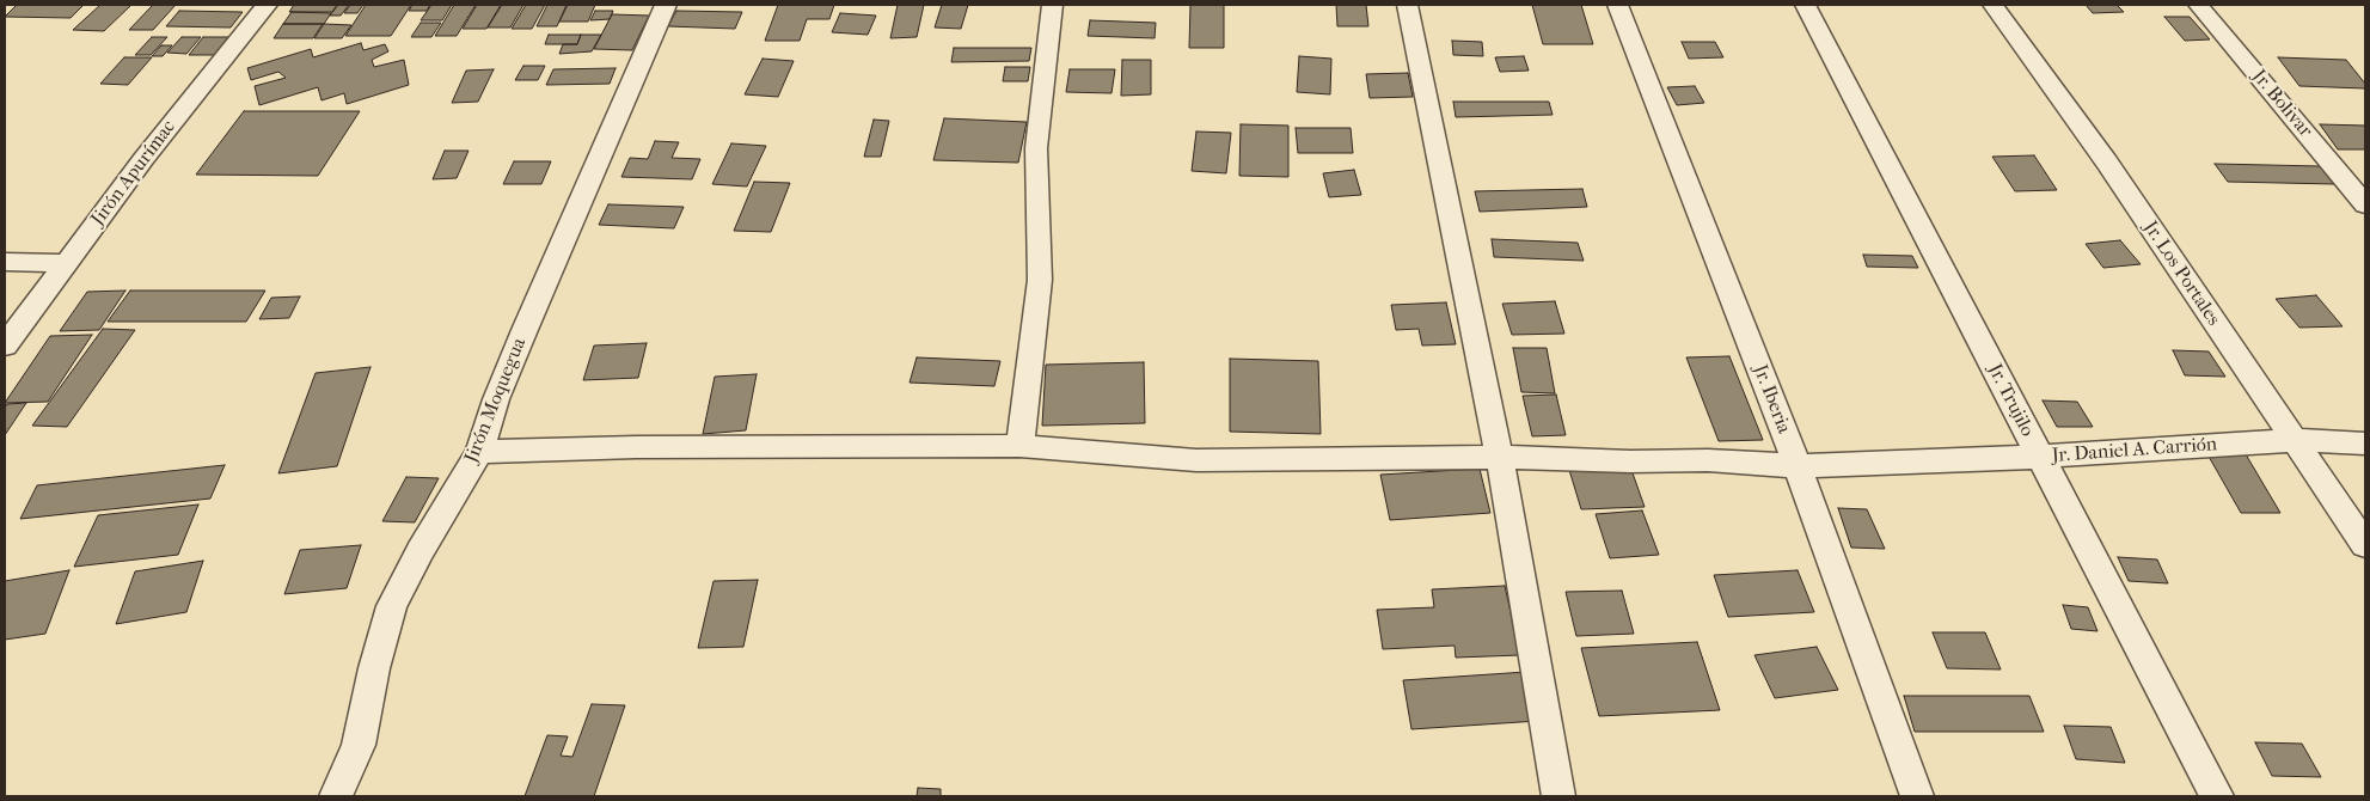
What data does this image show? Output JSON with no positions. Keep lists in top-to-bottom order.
{
  "streets": {
    "street": [
      "Jr. Bolivar",
      "Jirón Apurímac",
      "Jr. Los Portales",
      "Jr. Iberia",
      "Jirón Moquegua",
      "Jr. Trujilo",
      "Jr. Daniel A. Carrión"
    ]
  },
  "crossings": [
    ["Jr. Los Portales", "Jr. Daniel A. Carrión"],
    ["Jr. Iberia", "Jr. Daniel A. Carrión"],
    ["Jirón Moquegua", "Jr. Daniel A. Carrión"],
    ["Jr. Trujilo", "Jr. Daniel A. Carrión"]
  ]
}
